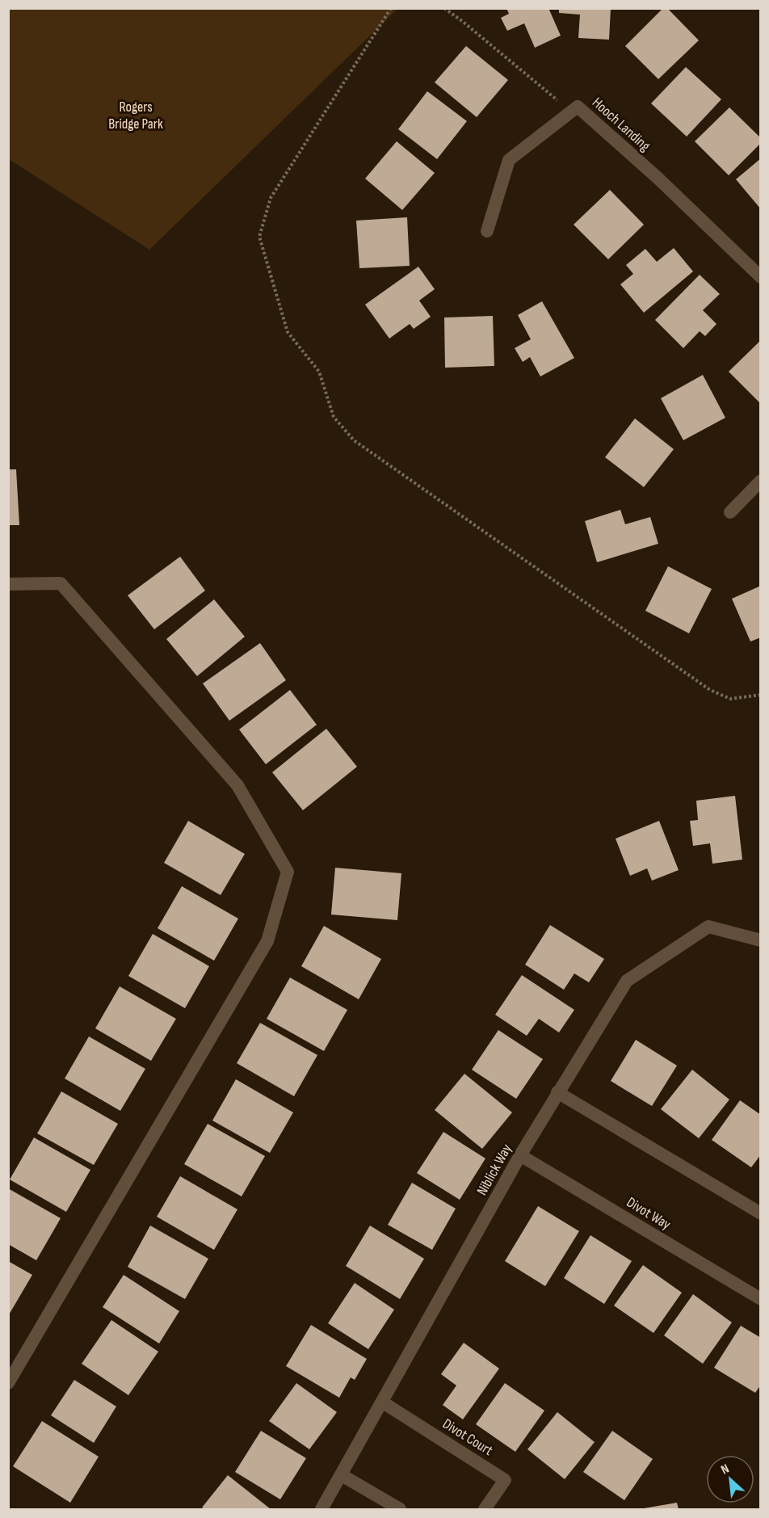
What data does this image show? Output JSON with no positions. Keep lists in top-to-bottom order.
{
  "streets": {
    "street": [
      "Hooch Landing",
      "Niblick Way",
      "Divot Way",
      "Divot Court"
    ]
  },
  "crossings": [
    ["Niblick Way", "Divot Way"],
    ["Niblick Way", "Divot Court"]
  ],
  "parks": ["Rogers Bridge Park"],
  "north": "top left"
}
